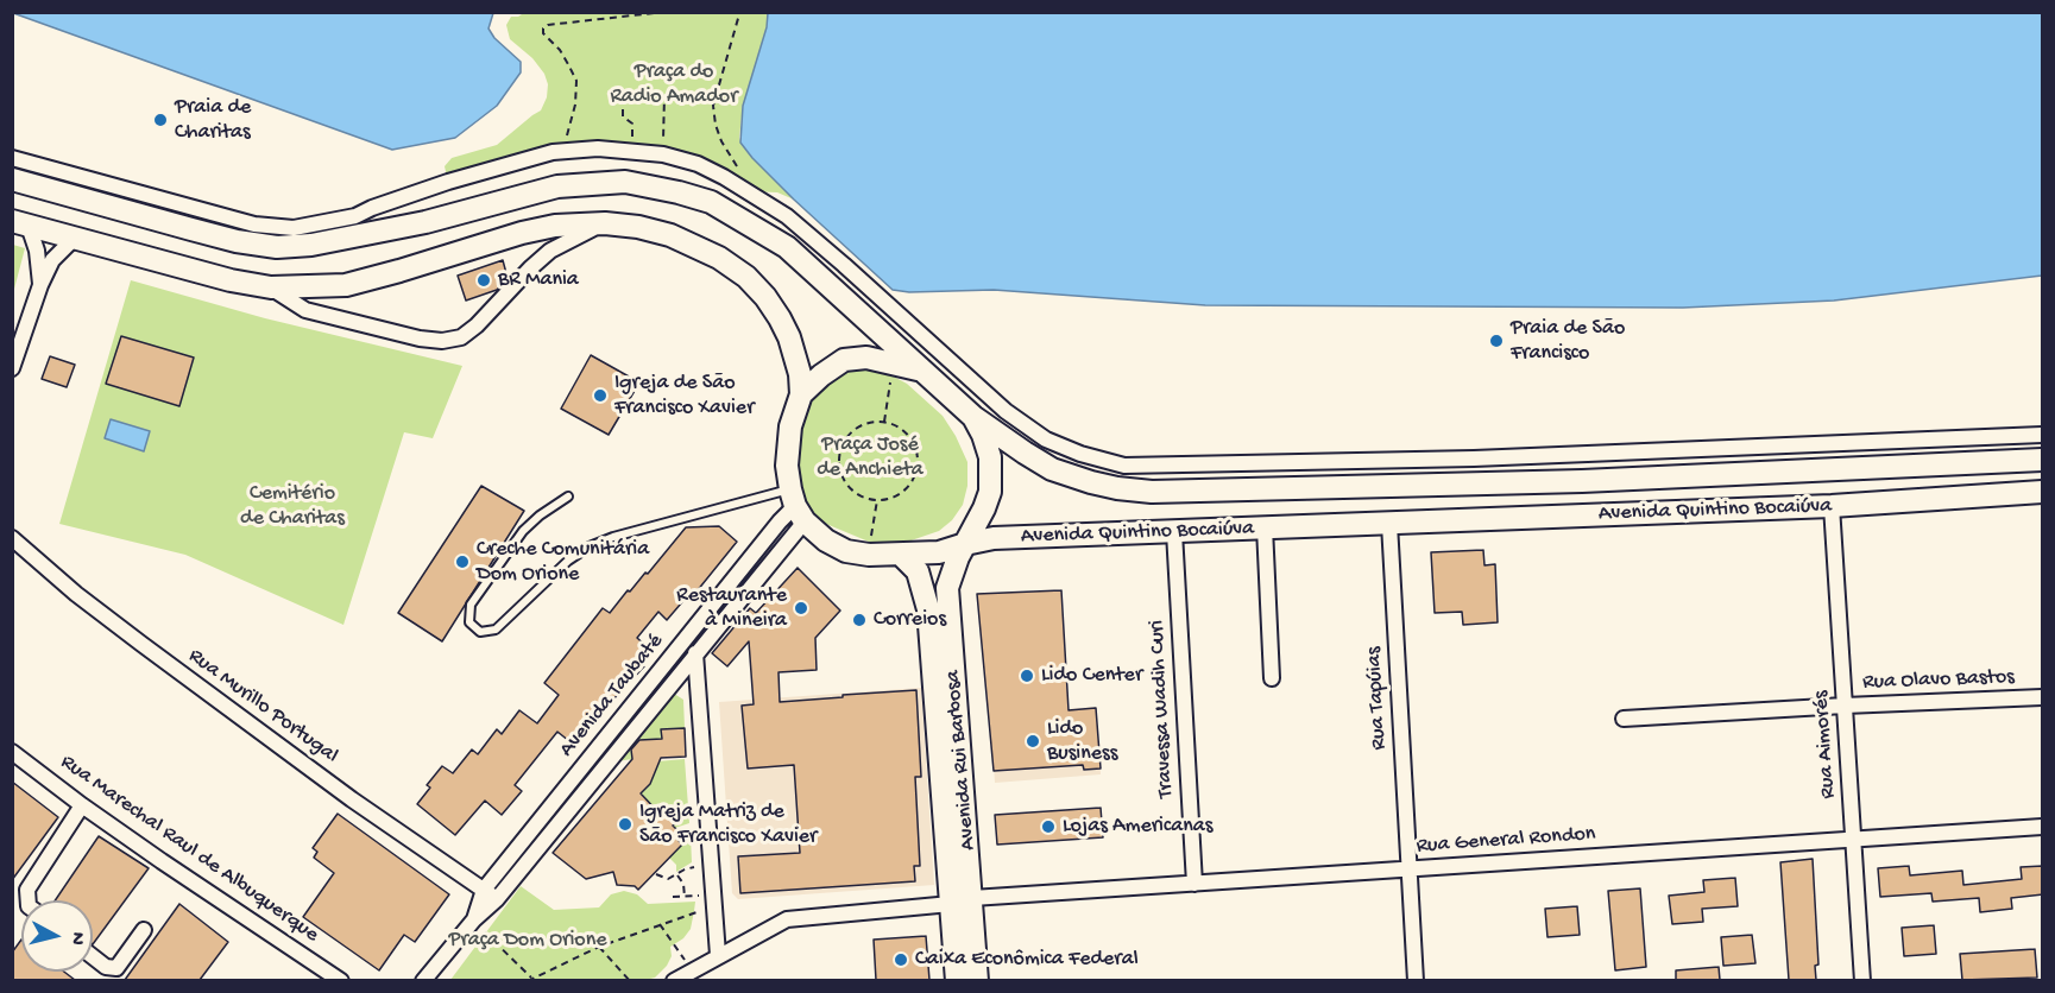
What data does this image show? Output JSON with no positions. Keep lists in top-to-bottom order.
{
  "streets": {
    "main road": ["Avenida Quintino Bocaiúva", "Avenida Rui Barbosa"],
    "street": [
      "Rua Olavo Bastos",
      "Avenida Taubaté",
      "Rua Tapúias",
      "Rua Murillo Portugal",
      "Travessa Wadih Curi",
      "Rua Aimorés",
      "Rua General Rondon",
      "Rua Marechal Raul de Albuquerque"
    ]
  },
  "crossings": [
    ["Avenida Quintino Bocaiúva", "Avenida Taubaté"],
    ["Avenida Quintino Bocaiúva", "Rua Tapúias"],
    ["Avenida Quintino Bocaiúva", "Travessa Wadih Curi"],
    ["Avenida Quintino Bocaiúva", "Rua Aimorés"],
    ["Avenida Quintino Bocaiúva", "Avenida Rui Barbosa"],
    ["Rua Olavo Bastos", "Rua Aimorés"],
    ["Avenida Taubaté", "Rua Murillo Portugal"],
    ["Rua Tapúias", "Rua General Rondon"],
    ["Travessa Wadih Curi", "Rua General Rondon"],
    ["Rua Aimorés", "Rua General Rondon"],
    ["Avenida Rui Barbosa", "Rua General Rondon"]
  ],
  "parks": [
    "Praça do Radio Amador",
    "Praça José de Anchieta",
    "Cemitério de Charitas",
    "Praça Dom Orione"
  ],
  "places": [
    "Praia de Charitas",
    "BR Mania",
    "Praia de São Francisco",
    "Igreja de São Francisco Xavier",
    "Creche Comunitária Dom Orione",
    "Restaurante à Mineira",
    "Correios",
    "Lido Center",
    "Lido Business",
    "Igreja Matriz de São Francisco Xavier",
    "Lojas Americanas",
    "Caixa Econômica Federal"
  ],
  "north": "right"
}
